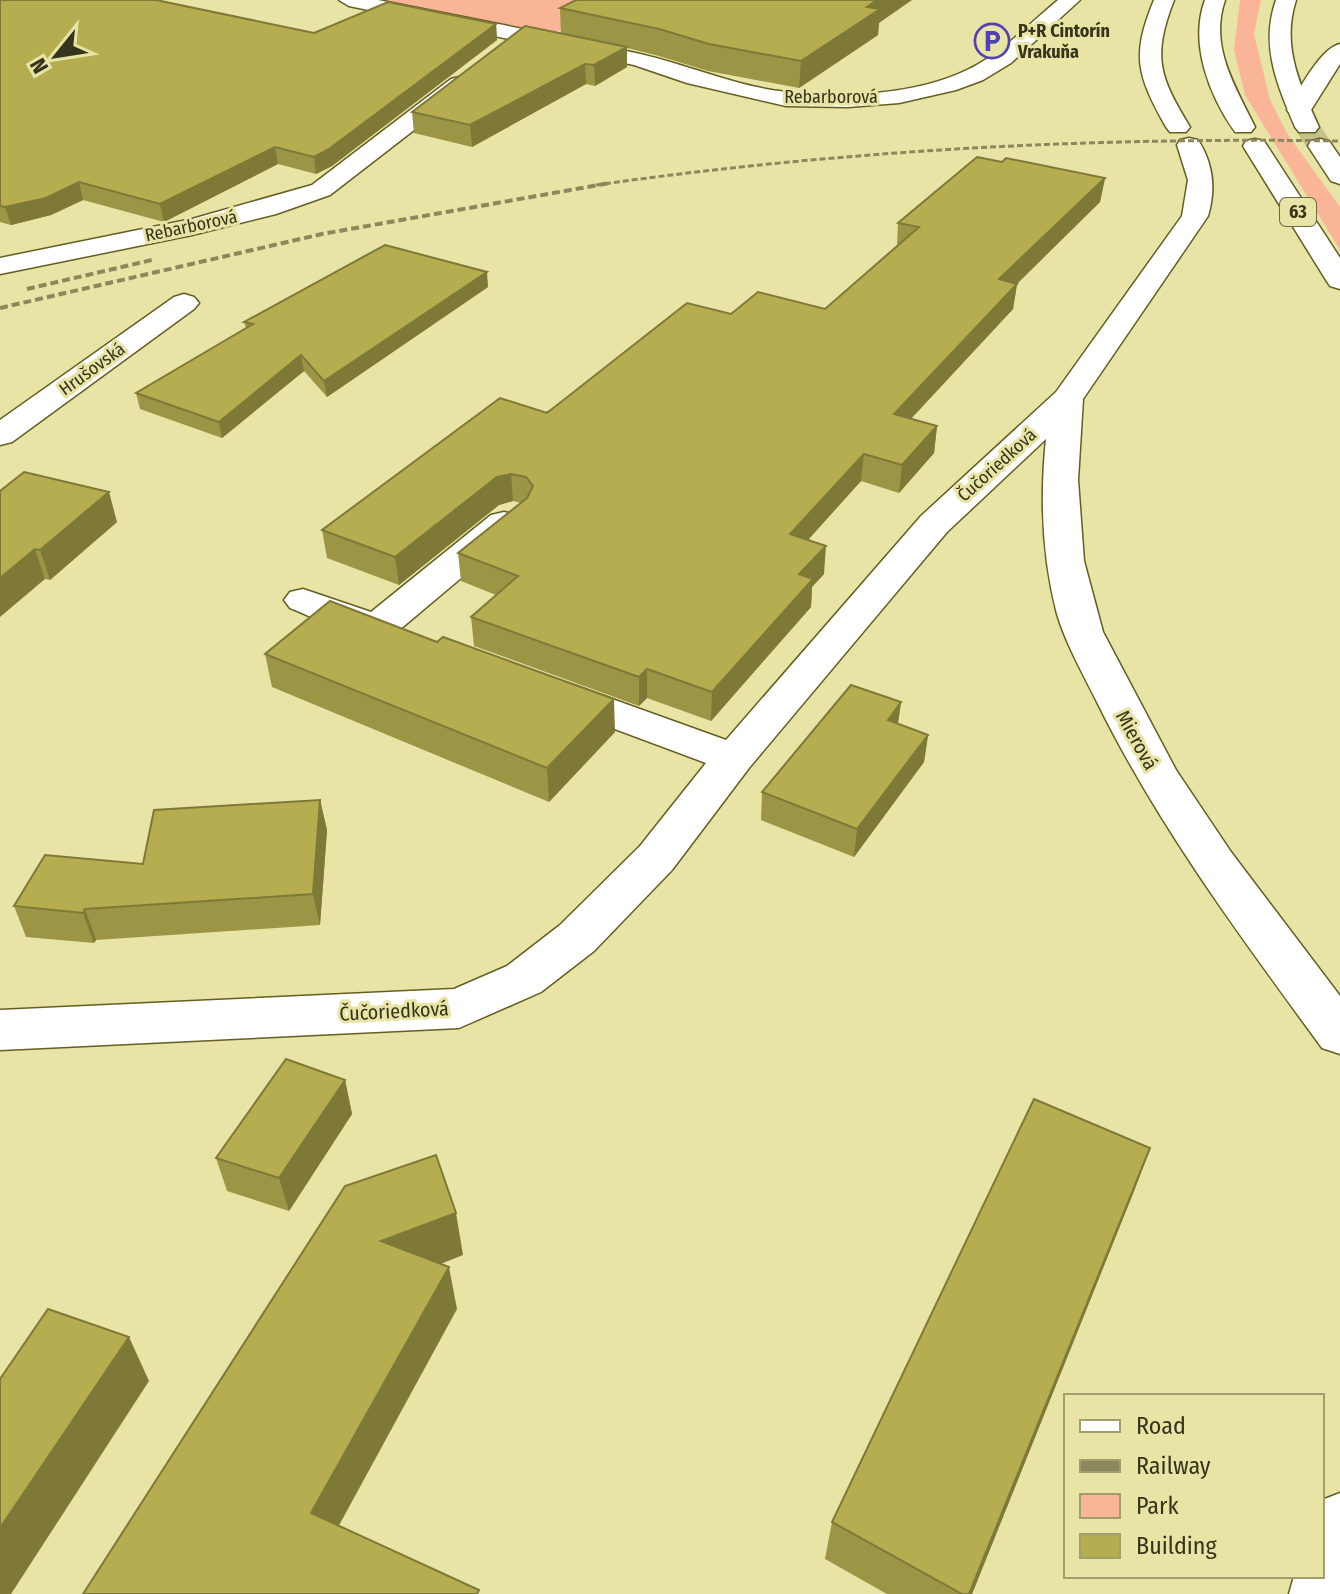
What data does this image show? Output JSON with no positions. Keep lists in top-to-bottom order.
{
  "streets": {
    "street": [
      "Rebarborová",
      "63",
      "Hrušovská",
      "Čučoriedková",
      "Mierová"
    ]
  },
  "crossings": [
    ["Čučoriedková", "Mierová"]
  ],
  "places": {
    "parking": ["P+R Cintorín Vrakuňa"]
  },
  "legend": [
    "Road",
    "Railway",
    "Park",
    "Building"
  ],
  "north": "bottom left"
}
